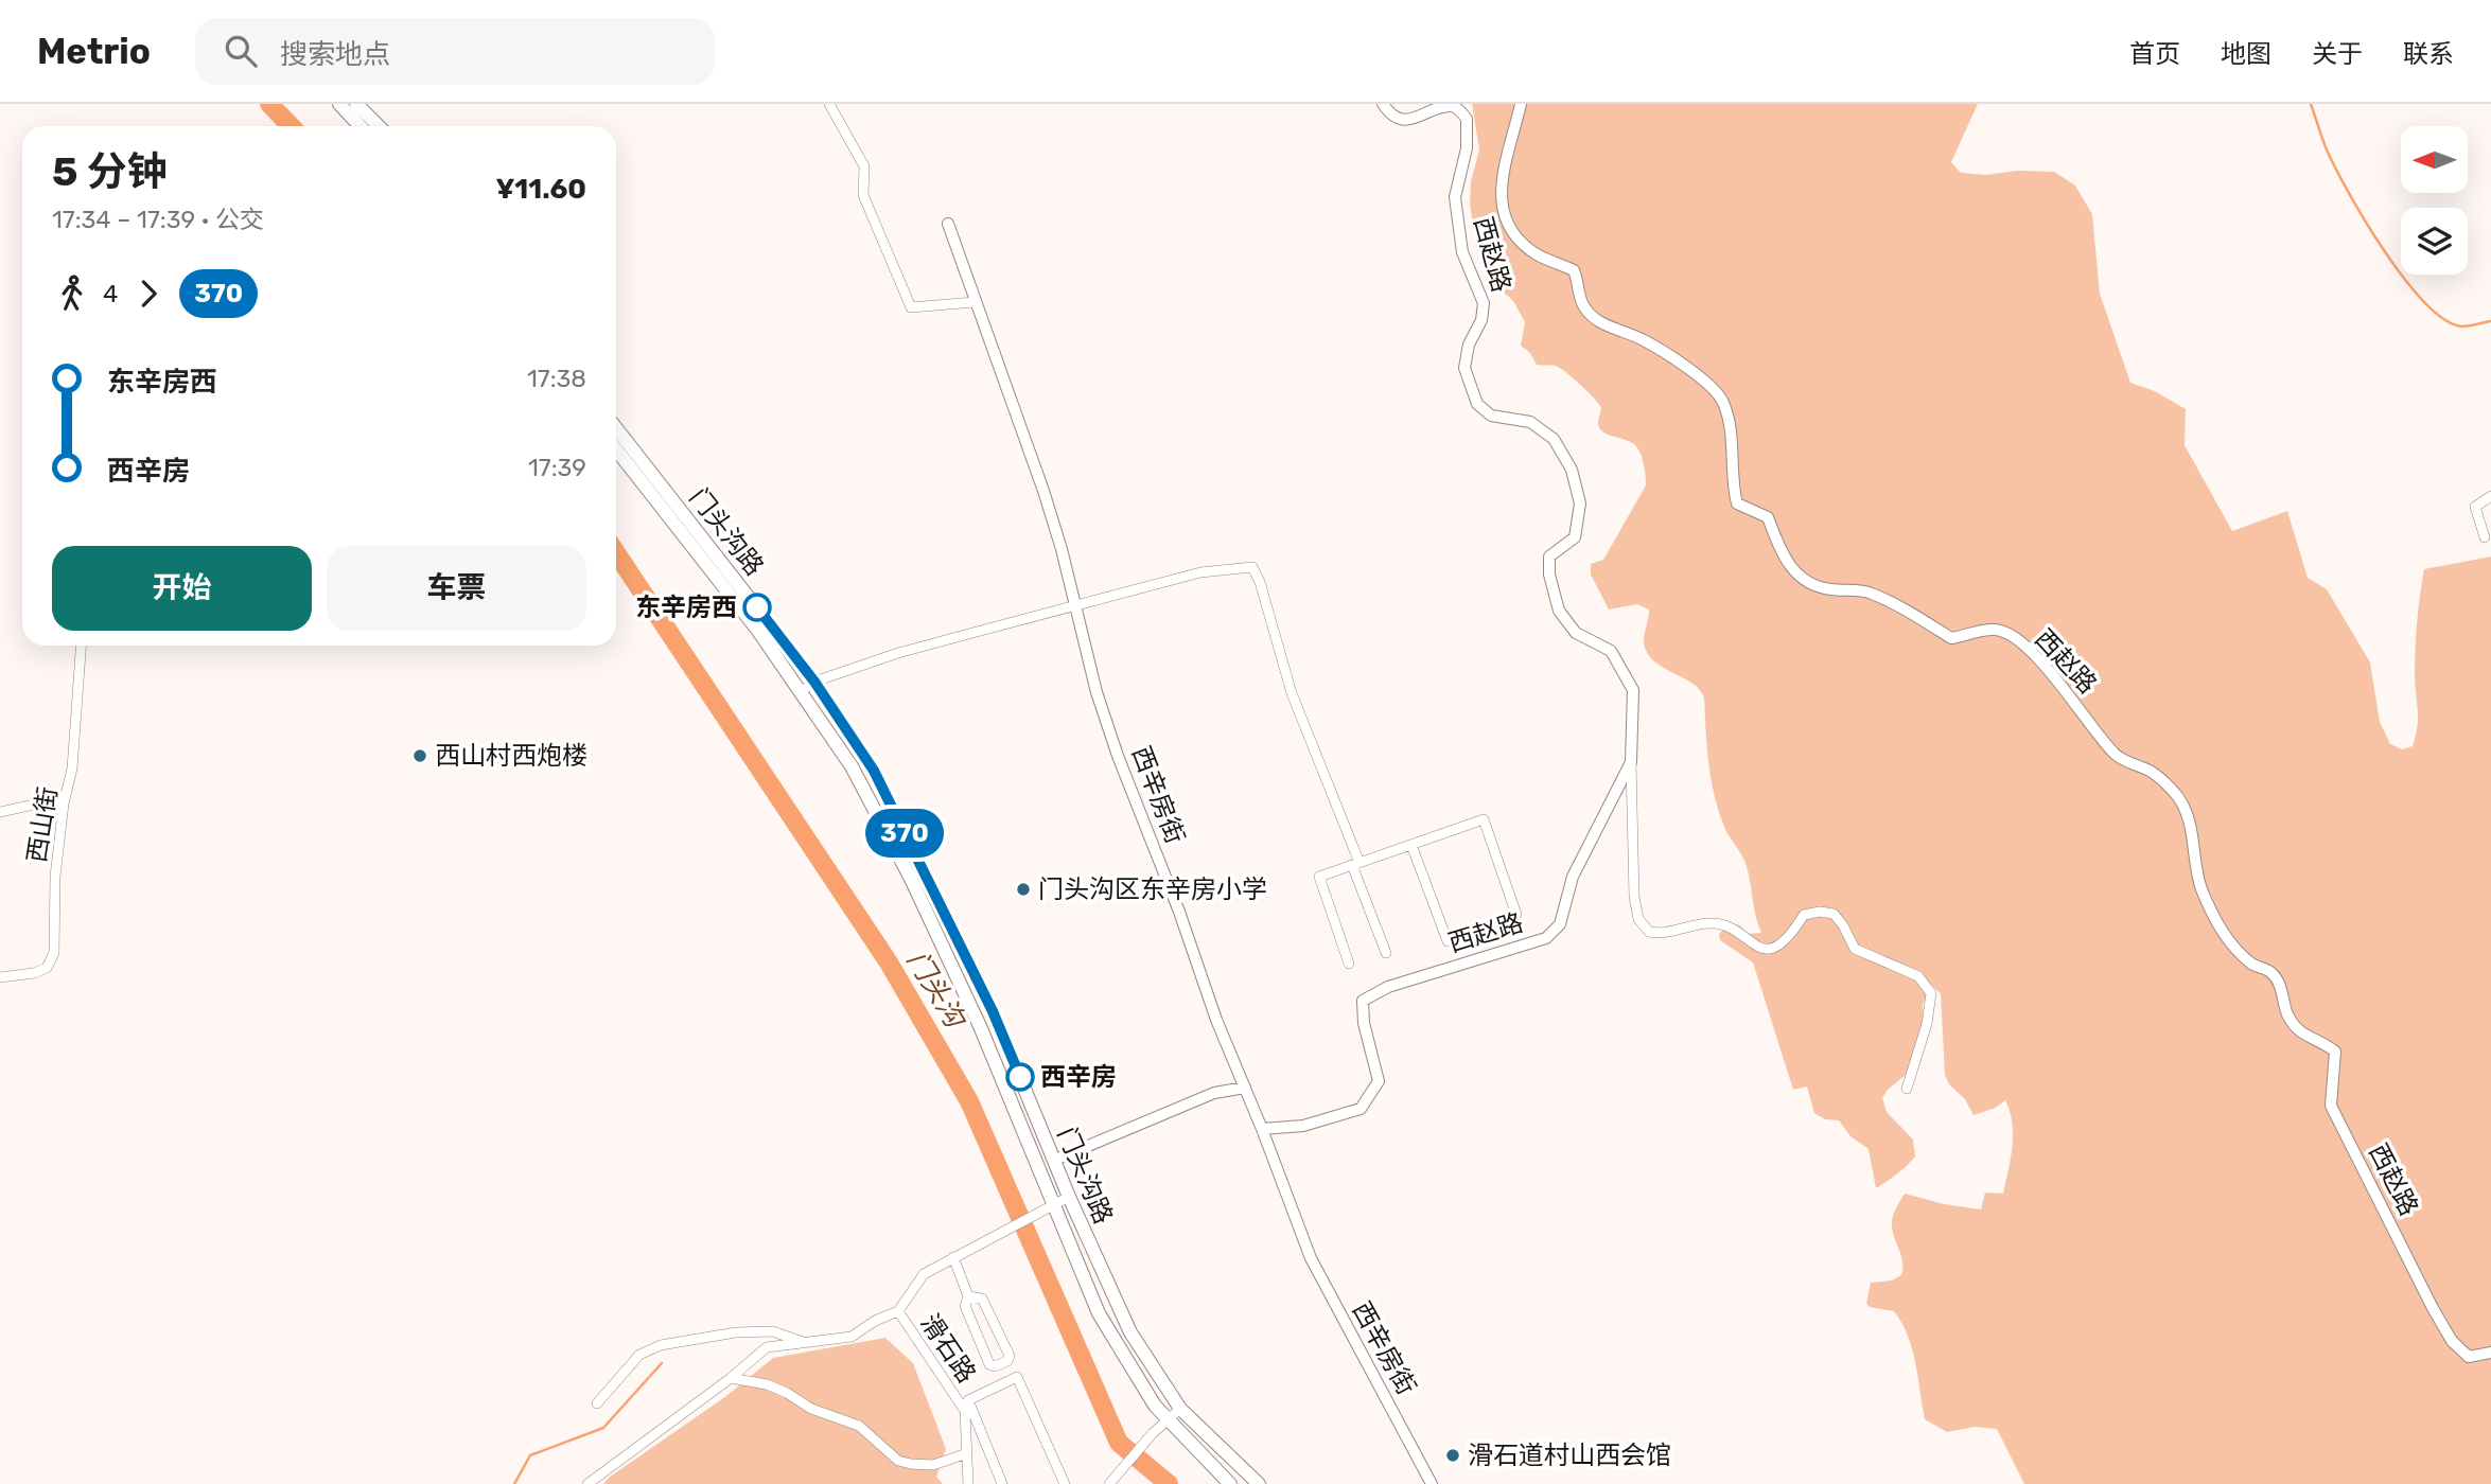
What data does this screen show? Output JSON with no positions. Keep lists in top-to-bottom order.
{
  "streets": {
    "main road": ["门头沟路"],
    "street": [
      "西赵路",
      "西辛房街",
      "西山街",
      "滑石路"
    ]
  },
  "crossings": [
    ["西赵路", "西辛房街"],
    ["门头沟路", "滑石路"]
  ],
  "water": ["门头沟"],
  "places": [
    "东辛房西",
    "西山村西炮楼",
    "门头沟区东辛房小学",
    "西辛房",
    "滑石道村山西会馆"
  ],
  "lines": ["bus line 370"],
  "north": "left",
  "page": {
    "header": "Metrio",
    "search": "搜索地点",
    "nav": [
      "首页",
      "地图",
      "关于",
      "联系"
    ],
    "on_map": "370",
    "heading": ["5 分钟", "17:34 – 17:39 · 公交", "¥11.60"],
    "legs": ["4", "370"],
    "list": [
      {
        "name": "东辛房西",
        "value": "17:38"
      },
      {
        "name": "西辛房",
        "value": "17:39"
      }
    ],
    "buttons": ["开始", "车票"]
  }
}
